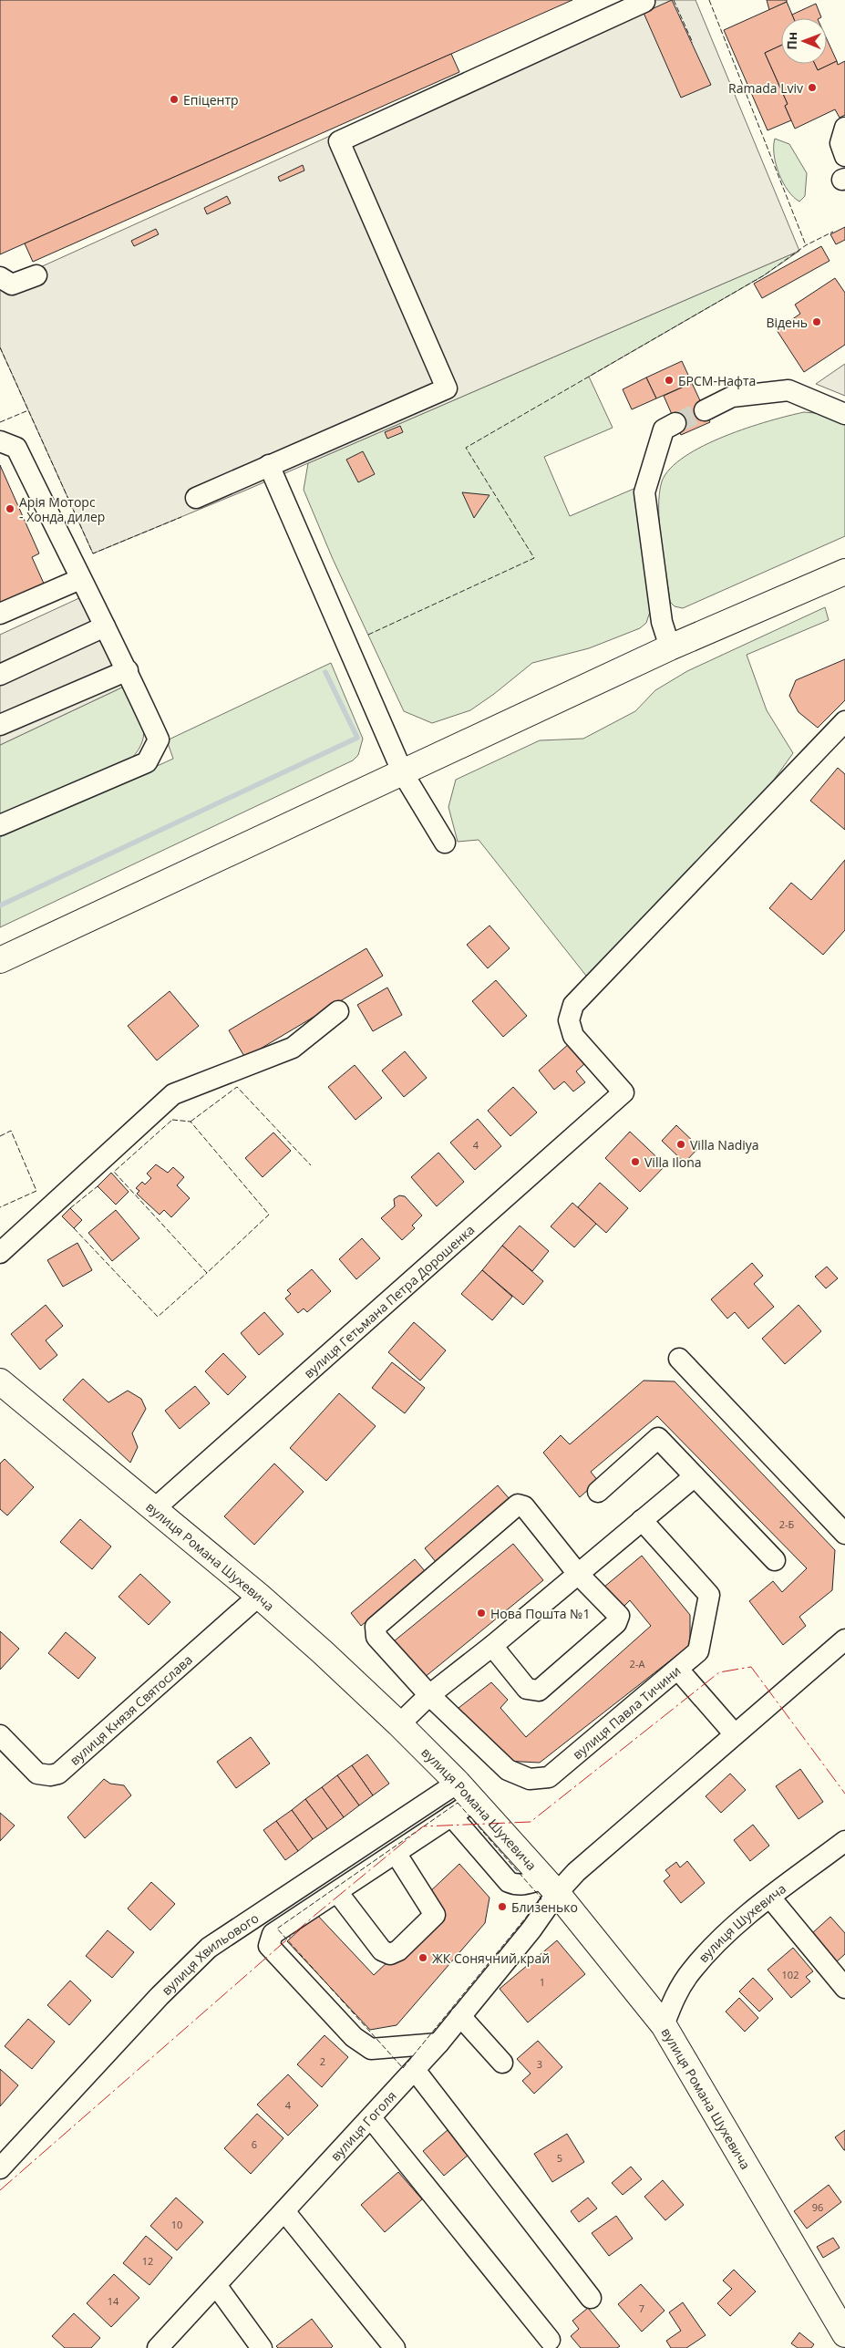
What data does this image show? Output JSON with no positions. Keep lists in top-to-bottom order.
{
  "streets": {
    "main road": ["вулиця Романа Шухевича"],
    "street": [
      "вулиця Гетьмана Петра Дорошенка",
      "вулиця Князя Святослава",
      "вулиця Павла Тичини",
      "вулиця Шухевича",
      "вулиця Хвильового",
      "вулиця Гоголя"
    ]
  },
  "crossings": [
    ["вулиця Гетьмана Петра Дорошенка", "вулиця Романа Шухевича"],
    ["вулиця Романа Шухевича", "вулиця Князя Святослава"],
    ["вулиця Романа Шухевича", "вулиця Шухевича"],
    ["вулиця Романа Шухевича", "вулиця Хвильового"],
    ["вулиця Романа Шухевича", "вулиця Гоголя"]
  ],
  "places": [
    "Ramada Lviv",
    "Епіцентр",
    "Відень",
    "БРСМ-Нафта",
    "Арія Моторс - Хонда дилер",
    "Villa Nadiya",
    "Villa Ilona",
    "Нова Пошта №1",
    "Близенько",
    "ЖК Сонячний край"
  ],
  "house_numbers": [
    "4",
    "2-Б",
    "2-А",
    "102",
    "1",
    "2",
    "3",
    "4",
    "6",
    "5",
    "96",
    "10",
    "12",
    "14",
    "7"
  ],
  "north": "left"
}
